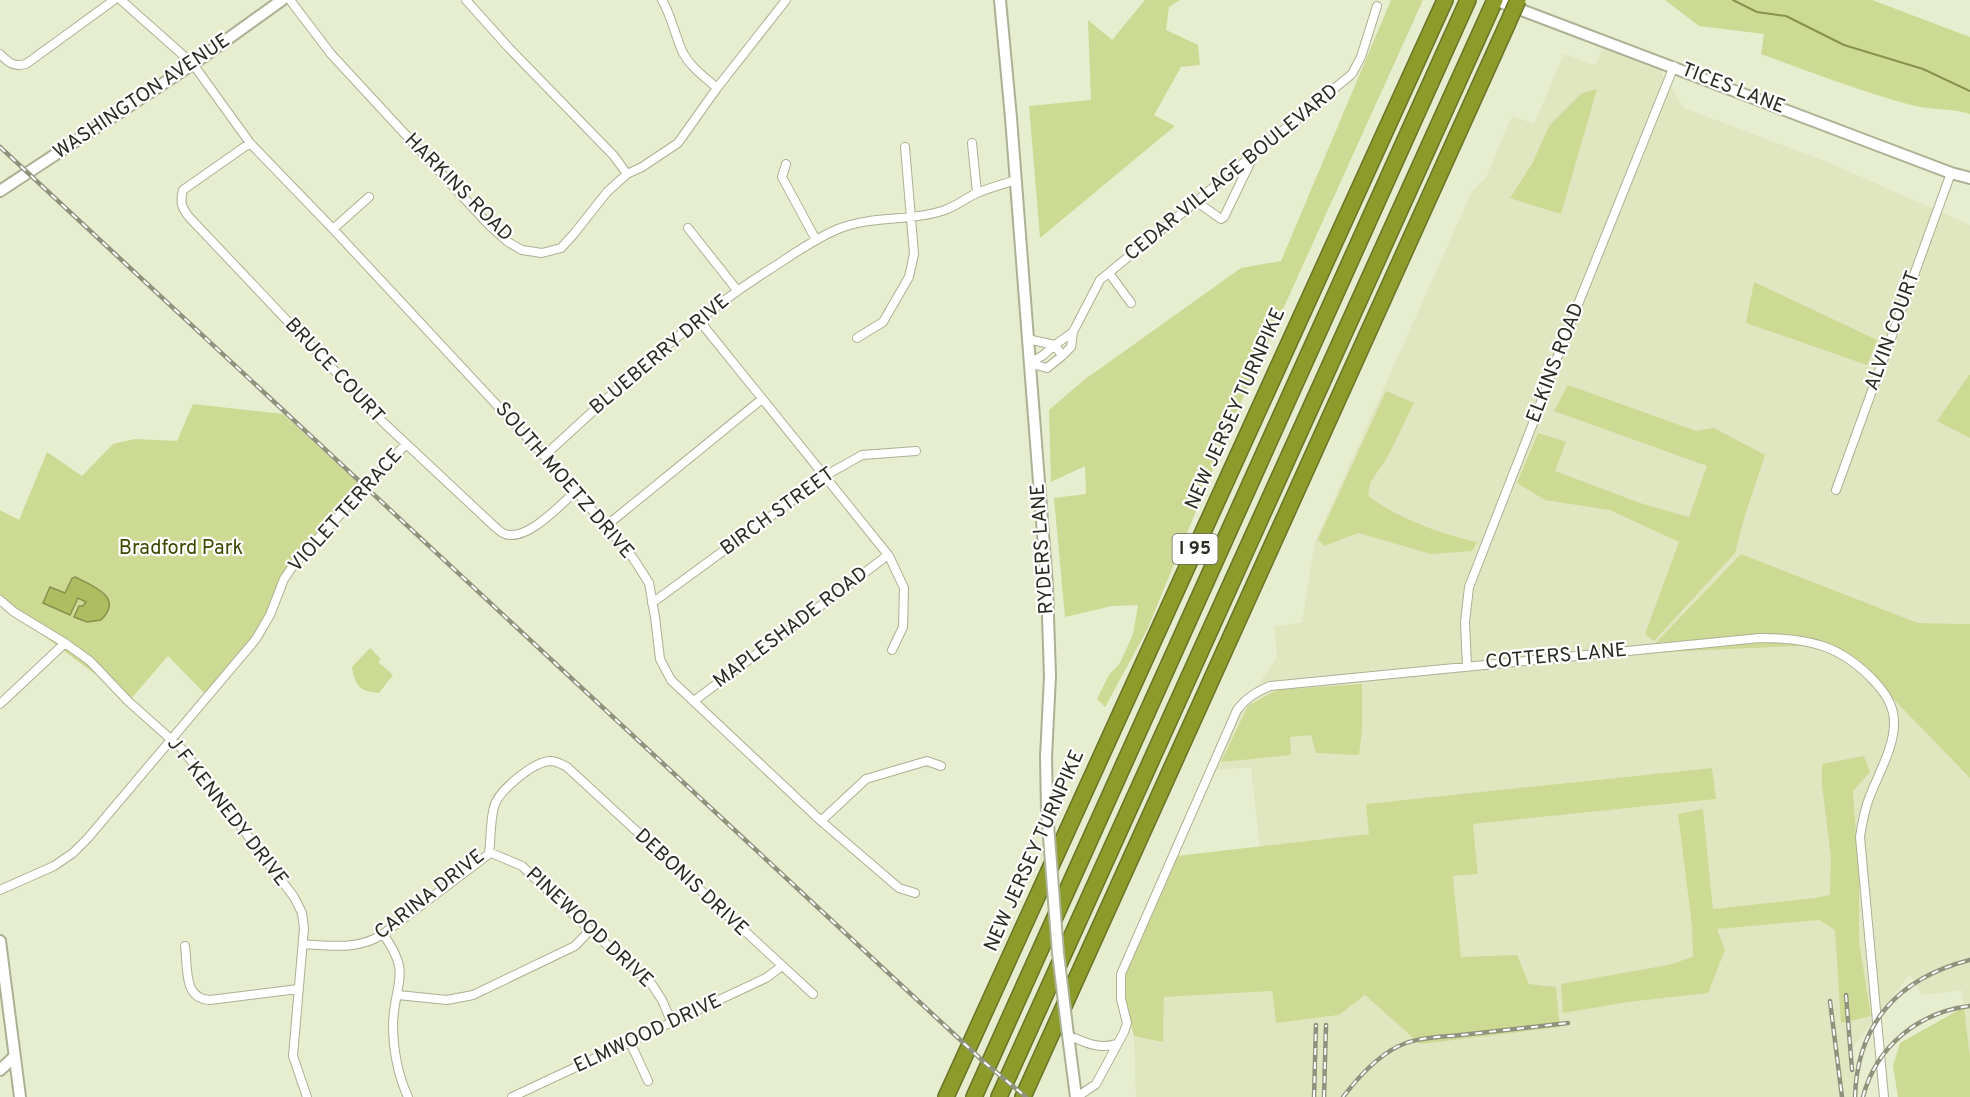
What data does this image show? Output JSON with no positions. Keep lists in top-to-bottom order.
{
  "streets": {
    "highway": ["NEW JERSEY TURNPIKE", "I 95"],
    "main road": ["TICES LANE", "WASHINGTON AVENUE", "RYDERS LANE"],
    "street": [
      "CEDAR VILLAGE BOULEVARD",
      "HARKINS ROAD",
      "ALVIN COURT",
      "BLUEBERRY DRIVE",
      "ELKINS ROAD",
      "BRUCE COURT",
      "SOUTH MOETZ DRIVE",
      "VIOLET TERRACE",
      "BIRCH STREET",
      "MAPLESHADE ROAD",
      "COTTERS LANE",
      "J F KENNEDY DRIVE",
      "DEBONIS DRIVE",
      "CARINA DRIVE",
      "PINEWOOD DRIVE",
      "ELMWOOD DRIVE"
    ]
  },
  "crossings": [
    ["TICES LANE", "ALVIN COURT"],
    ["TICES LANE", "ELKINS ROAD"],
    ["TICES LANE", "I 95"],
    ["WASHINGTON AVENUE", "SOUTH MOETZ DRIVE"],
    ["CEDAR VILLAGE BOULEVARD", "RYDERS LANE"],
    ["BLUEBERRY DRIVE", "SOUTH MOETZ DRIVE"],
    ["BLUEBERRY DRIVE", "RYDERS LANE"],
    ["ELKINS ROAD", "COTTERS LANE"],
    ["BRUCE COURT", "SOUTH MOETZ DRIVE"],
    ["BRUCE COURT", "VIOLET TERRACE"],
    ["SOUTH MOETZ DRIVE", "BIRCH STREET"],
    ["SOUTH MOETZ DRIVE", "MAPLESHADE ROAD"],
    ["VIOLET TERRACE", "J F KENNEDY DRIVE"],
    ["RYDERS LANE", "COTTERS LANE"],
    ["J F KENNEDY DRIVE", "CARINA DRIVE"],
    ["DEBONIS DRIVE", "CARINA DRIVE"],
    ["DEBONIS DRIVE", "ELMWOOD DRIVE"],
    ["CARINA DRIVE", "PINEWOOD DRIVE"],
    ["PINEWOOD DRIVE", "ELMWOOD DRIVE"]
  ],
  "parks": ["Bradford Park"]
}
